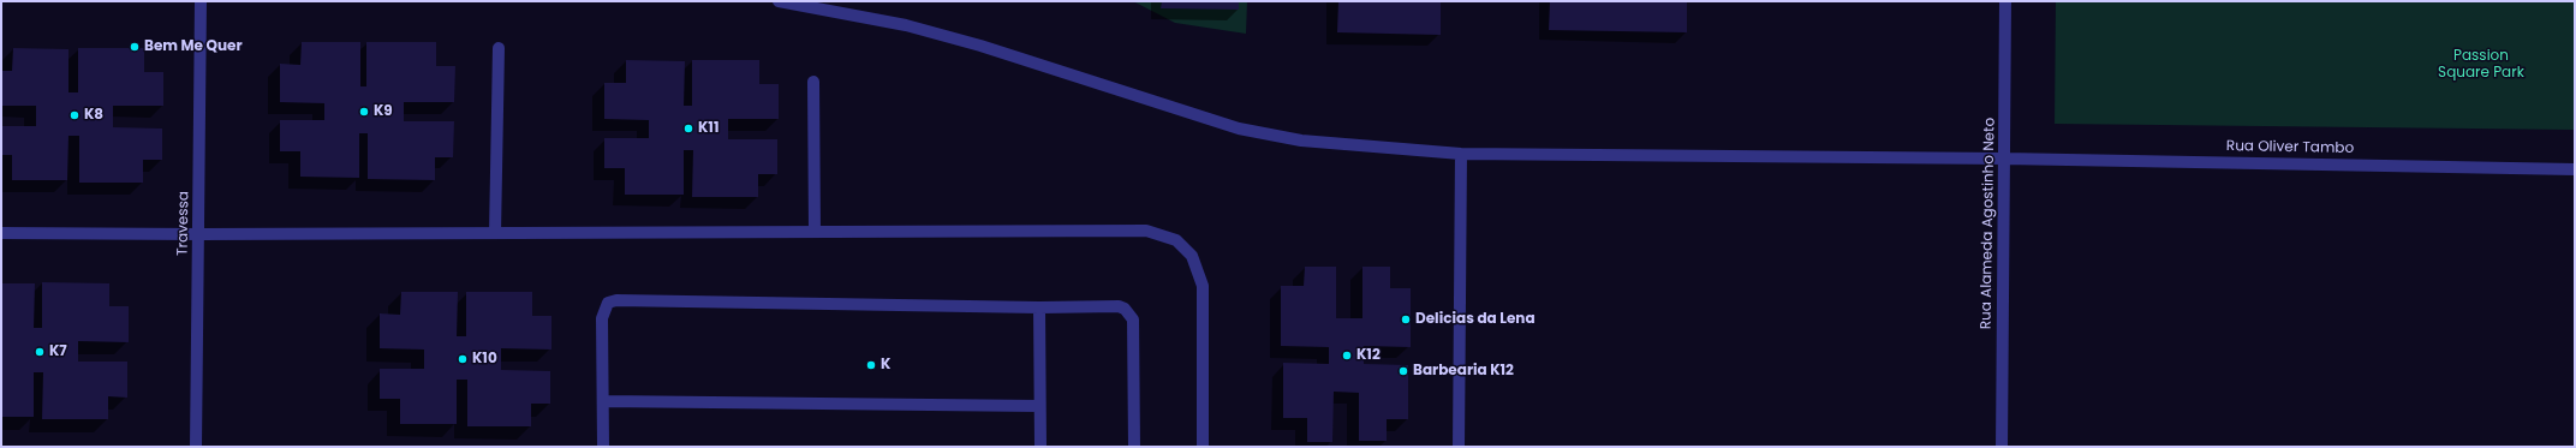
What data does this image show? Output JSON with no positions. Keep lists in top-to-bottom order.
{
  "streets": {
    "street": ["Rua Oliver Tambo", "Travessa", "Rua Alameda Agostinho Neto"]
  },
  "crossings": [
    ["Rua Oliver Tambo", "Rua Alameda Agostinho Neto"]
  ],
  "parks": ["Passion Square Park"],
  "places": [
    "Bem Me Quer",
    "K9",
    "K8",
    "K11",
    "Delicias da Lena",
    "K7",
    "K12",
    "K10",
    "K",
    "Barbearia K12"
  ]
}
